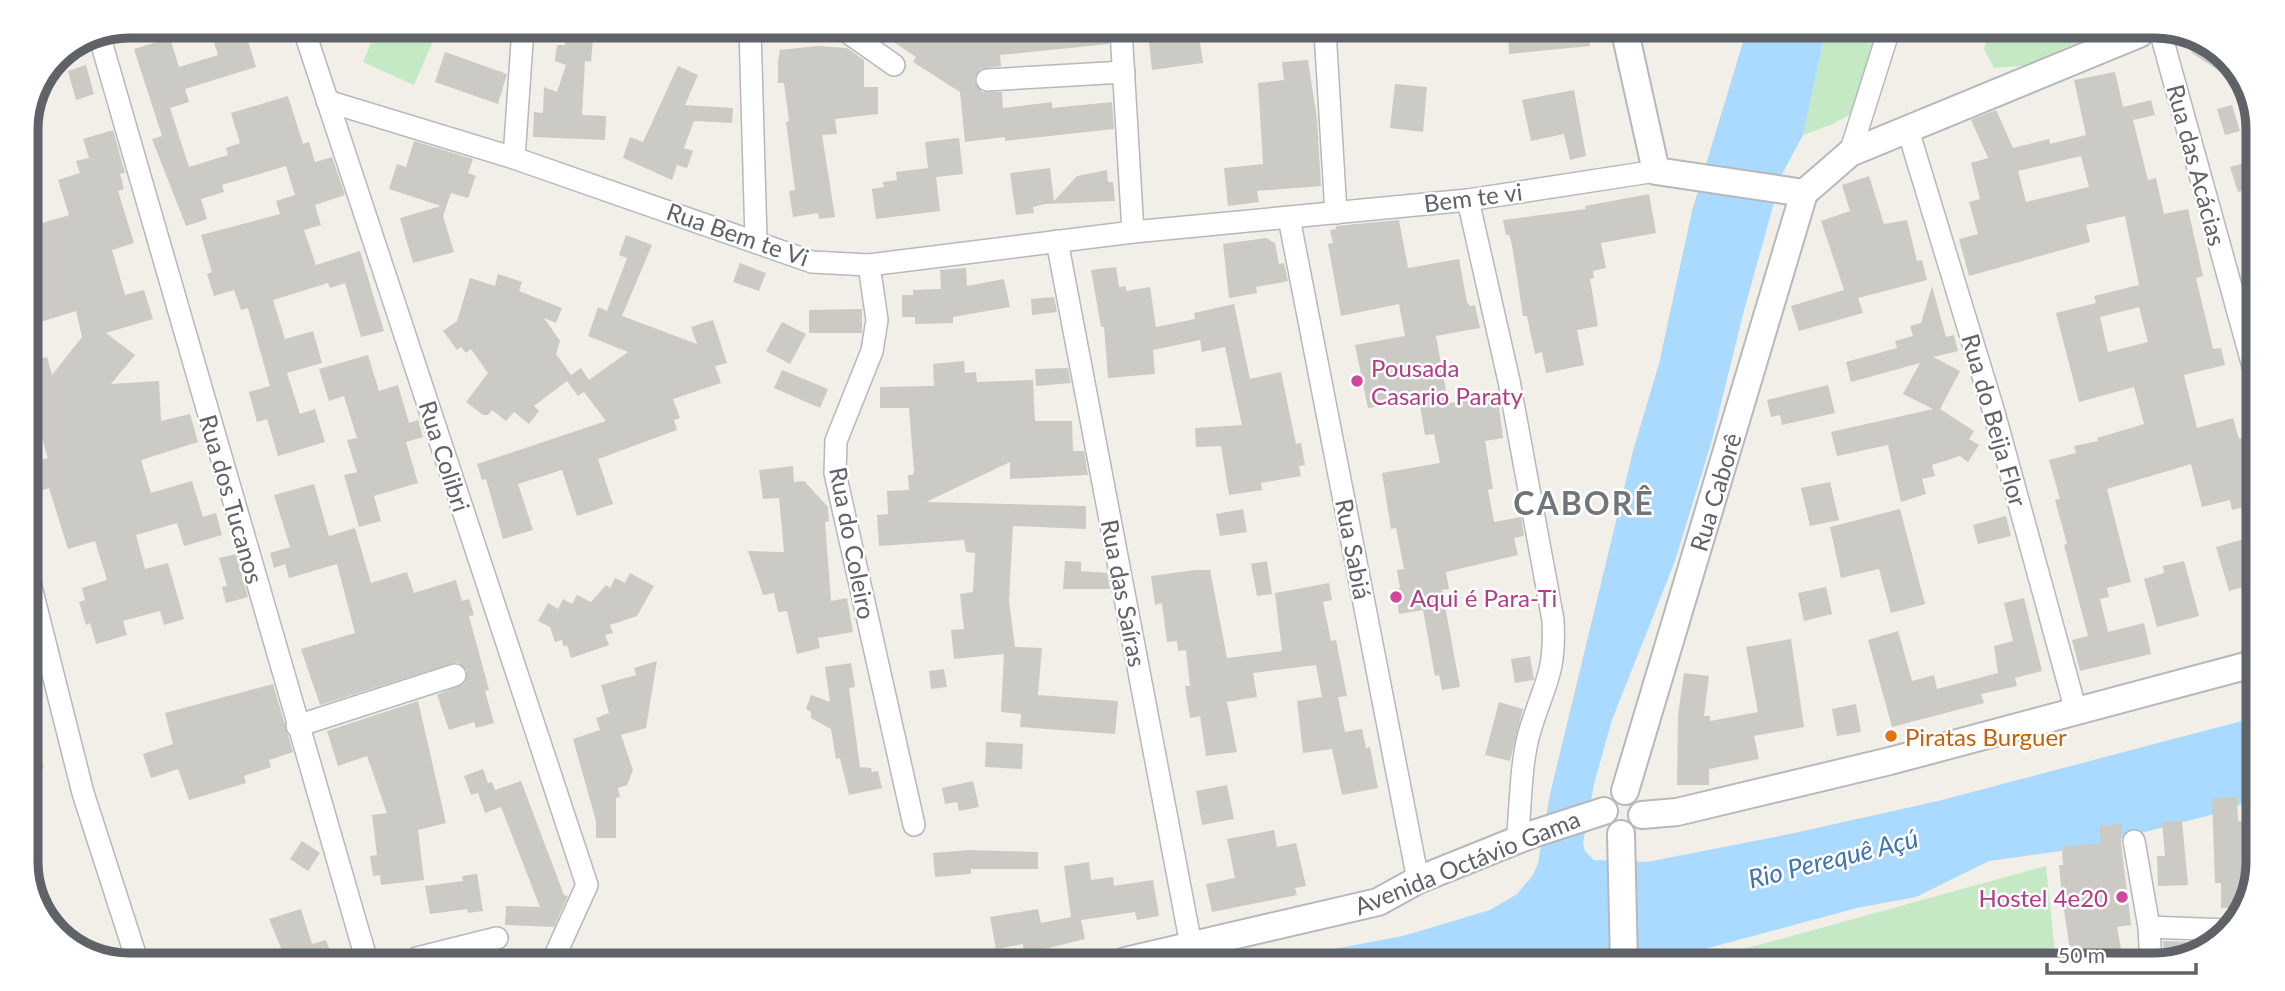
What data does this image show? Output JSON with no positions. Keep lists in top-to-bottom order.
{
  "streets": {
    "street": [
      "Rua das Acácias",
      "Bem te vi",
      "Rua Bem te Vi",
      "Rua do Beija Flor",
      "Rua Colibri",
      "Rua Caborê",
      "Rua dos Tucanos",
      "Rua do Coleiro",
      "Rua Sabiá",
      "Rua das Saíras",
      "Avenida Octávio Gama"
    ]
  },
  "crossings": [
    ["Bem te vi", "Rua Bem te Vi"],
    ["Bem te vi", "Rua Sabiá"],
    ["Rua Bem te Vi", "Rua Colibri"],
    ["Rua Bem te Vi", "Rua do Coleiro"],
    ["Rua Bem te Vi", "Rua Sabiá"],
    ["Rua Bem te Vi", "Rua das Saíras"],
    ["Rua Caborê", "Avenida Octávio Gama"],
    ["Rua Sabiá", "Avenida Octávio Gama"],
    ["Rua das Saíras", "Avenida Octávio Gama"]
  ],
  "districts": ["CABORÊ"],
  "water": ["Rio Perequê Açú"],
  "places": [
    "Pousada Casario Paraty",
    "Aqui é Para-Ti",
    "Piratas Burguer",
    "Hostel 4e20"
  ],
  "scale_bar": "50 m"
}
